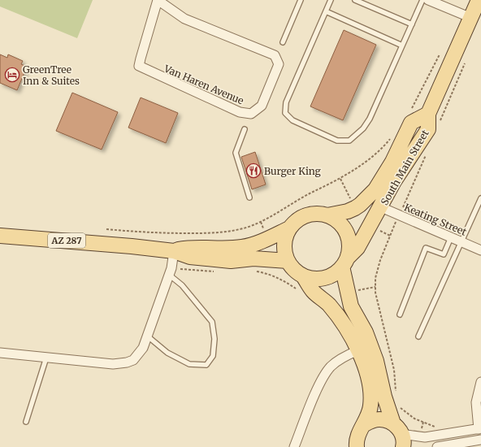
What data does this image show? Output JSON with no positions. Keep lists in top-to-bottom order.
{
  "streets": {
    "main road": ["South Main Street", "AZ 287"],
    "street": ["Van Haren Avenue", "Keating Street"]
  },
  "crossings": [
    ["South Main Street", "Keating Street"],
    ["South Main Street", "AZ 287"]
  ],
  "places": {
    "hotel": ["GreenTree Inn & Suites"],
    "restaurant": ["Burger King"]
  }
}
